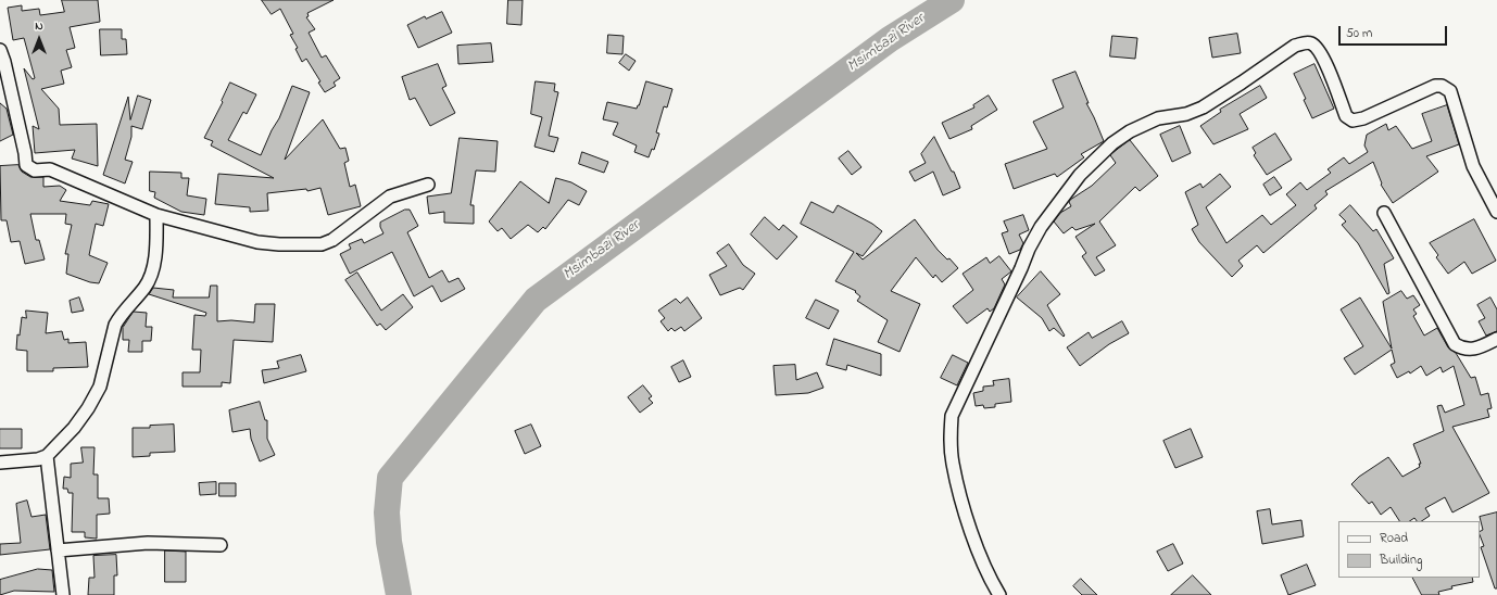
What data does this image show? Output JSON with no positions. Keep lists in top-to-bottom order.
{
  "water": ["Msimbazi River"],
  "legend": ["Road", "Building"],
  "scale_bar": "50 m",
  "north": "top"
}
